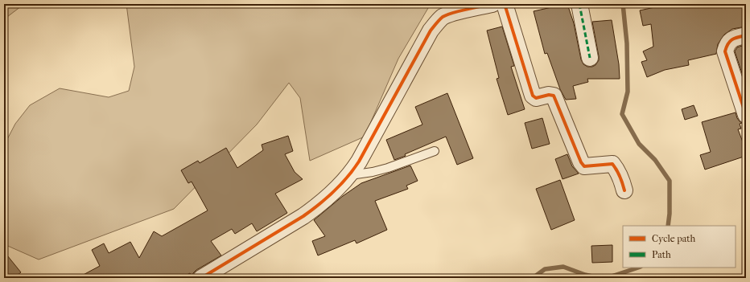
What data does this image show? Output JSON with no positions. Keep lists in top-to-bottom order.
{
  "legend": ["Cycle path", "Path"]
}
